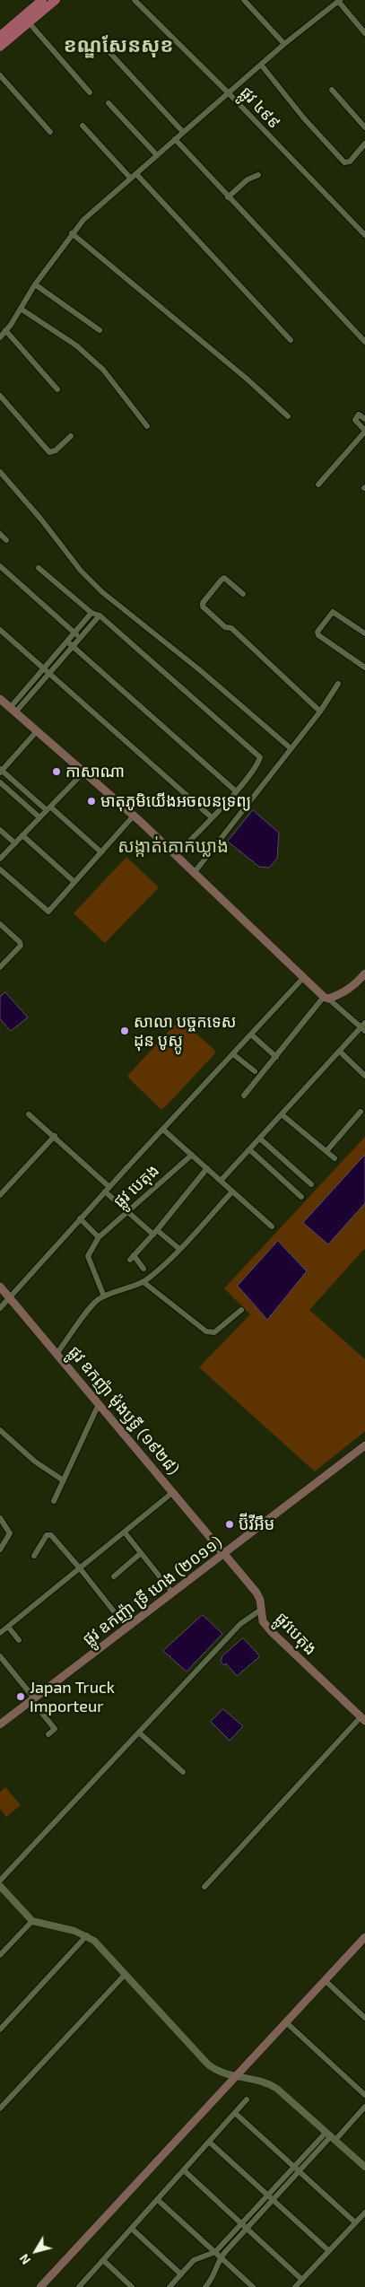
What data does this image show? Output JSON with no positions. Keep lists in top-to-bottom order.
{
  "streets": {
    "main road": ["ផ្លូវ ឧកញ៉ា ម៉ុងឫទ្ធី (១៩២៨)", "ផ្លូវ ឧកញ៉ា ទ្រី ហេង (២០១១)", "ផ្លូវបេតុង"],
    "street": ["ផ្លូវ ៤៩៩", "ផ្លូវ បេតុង"]
  },
  "crossings": [
    ["ផ្លូវ ឧកញ៉ា ម៉ុងឫទ្ធី (១៩២៨)", "ផ្លូវ ឧកញ៉ា ទ្រី ហេង (២០១១)"],
    ["ផ្លូវ ឧកញ៉ា ម៉ុងឫទ្ធី (១៩២៨)", "ផ្លូវបេតុង"],
    ["ផ្លូវ ឧកញ៉ា ទ្រី ហេង (២០១១)", "ផ្លូវបេតុង"]
  ],
  "districts": ["ខណ្ឌសែនសុខ", "សង្កាត់គោកឃ្លាង"],
  "places": [
    "កាសាណា",
    "មាតុភូមិយើងអចលនទ្រព្យ",
    "សាលា បច្ចកទេស ដុន បូស្កូ",
    "ប៊ីវីអឹម",
    "Japan Truck Importeur"
  ],
  "north": "bottom left"
}
